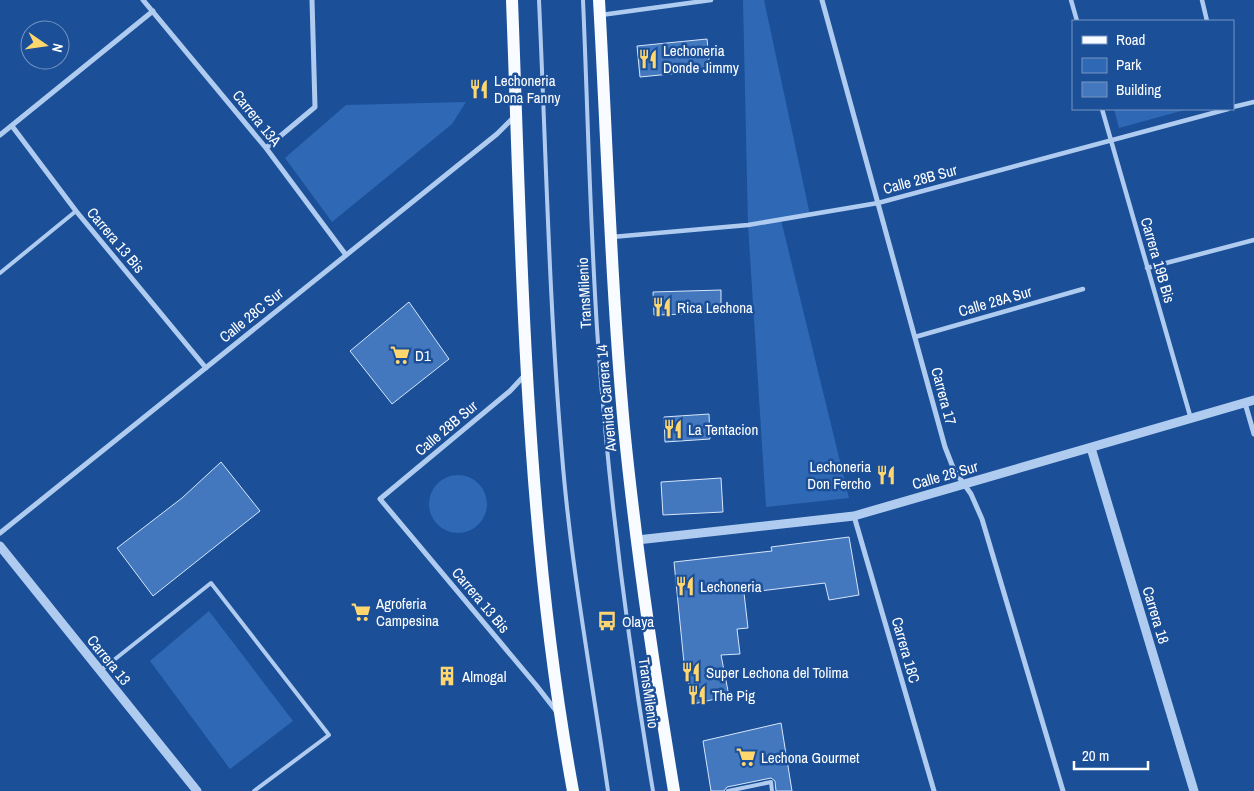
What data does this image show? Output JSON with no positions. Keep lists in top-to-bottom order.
{
  "streets": {
    "main road": ["Avenida Carrera 14"],
    "street": [
      "Carrera 13A",
      "Calle 28B Sur",
      "Carrera 13 Bis",
      "Carrera 19B Bis",
      "Calle 28A Sur",
      "Calle 28C Sur",
      "Carrera 17",
      "Calle 28 Sur",
      "Carrera 18",
      "Carrera 18C",
      "Carrera 13"
    ],
    "lane": ["TransMilenio"]
  },
  "crossings": [
    ["Carrera 13A", "Calle 28C Sur"],
    ["Calle 28B Sur", "Carrera 13 Bis"],
    ["Calle 28B Sur", "Carrera 19B Bis"],
    ["Calle 28B Sur", "Carrera 17"],
    ["Calle 28B Sur", "Avenida Carrera 14"],
    ["Carrera 13 Bis", "Calle 28C Sur"],
    ["Carrera 19B Bis", "Calle 28 Sur"],
    ["Calle 28A Sur", "Carrera 17"],
    ["Carrera 17", "Calle 28 Sur"],
    ["Avenida Carrera 14", "Calle 28 Sur"],
    ["Calle 28 Sur", "Carrera 18"],
    ["Calle 28 Sur", "Carrera 18C"]
  ],
  "places": {
    "restaurant": [
      "Lechoneria Donde Jimmy",
      "Lechoneria Dona Fanny",
      "Rica Lechona",
      "La Tentacion",
      "Lechoneria Don Fercho",
      "Lechoneria",
      "Super Lechona del Tolima",
      "The Pig"
    ],
    "supermarket": ["D1", "Agroferia Campesina", "Lechona Gourmet"],
    "bus stop": ["Olaya"],
    "building": ["Almogal"]
  },
  "legend": ["Road", "Park", "Building"],
  "scale_bar": "20 m",
  "north": "right"
}
